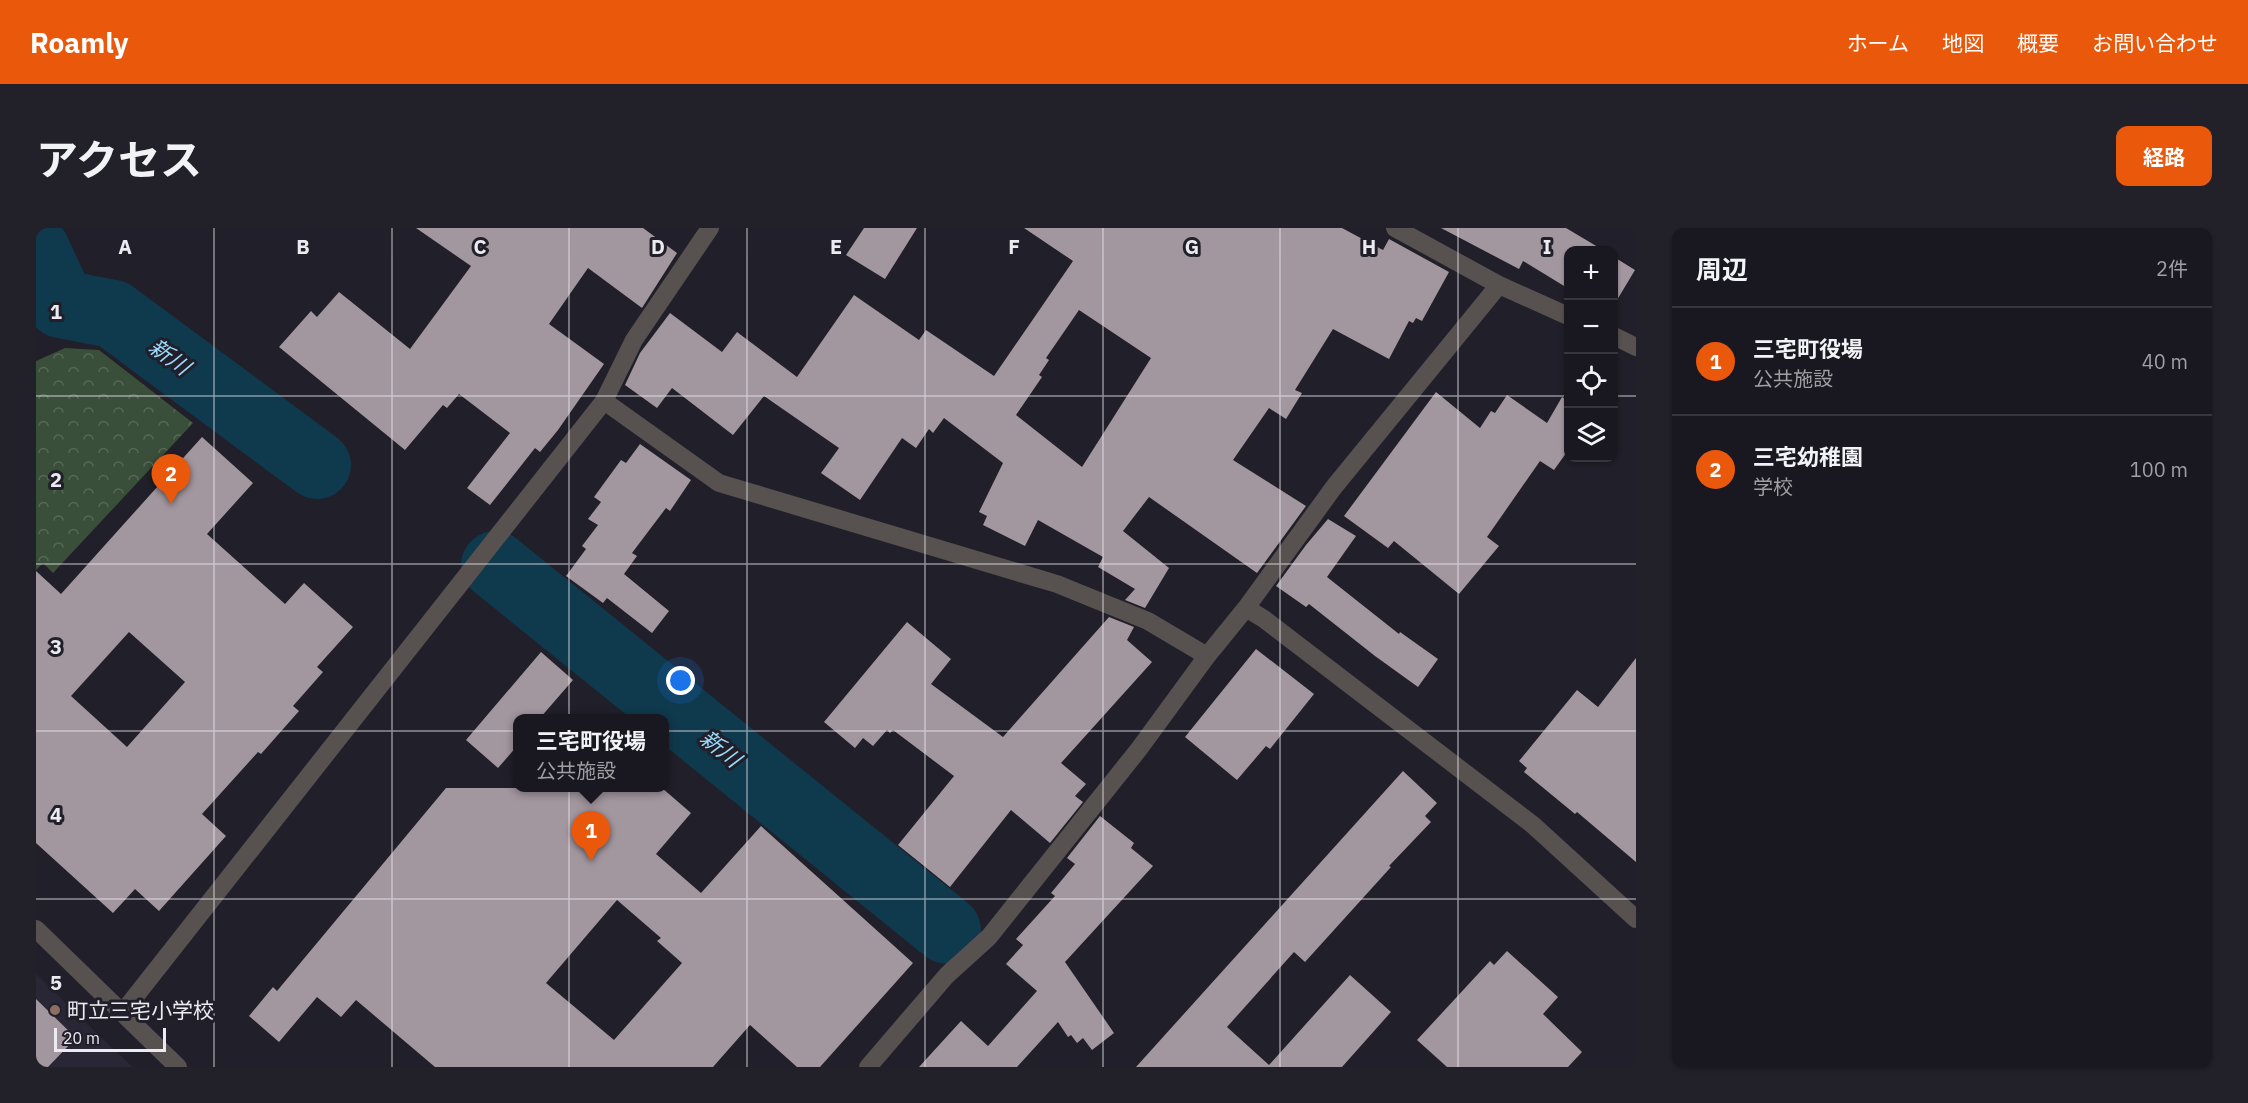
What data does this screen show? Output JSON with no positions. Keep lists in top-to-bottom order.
{
  "water": ["新川"],
  "places": ["町立三宅小学校"],
  "scale_bar": "20 m",
  "page": {
    "header": "Roamly",
    "nav": [
      "ホーム",
      "地図",
      "概要",
      "お問い合わせ"
    ],
    "title": "アクセス",
    "buttons": "経路",
    "heading": ["周辺", "2件"],
    "map_buttons": ["+", "−"],
    "list": [
      {
        "mark": "1",
        "name": "三宅町役場",
        "note": "公共施設",
        "value": "40 m"
      },
      {
        "mark": "2",
        "name": "三宅幼稚園",
        "note": "学校",
        "value": "100 m"
      }
    ],
    "pins": ["2", "1"],
    "popup": ["三宅町役場", "公共施設"],
    "scale": "20 m"
  },
  "grid": {
    "columns": [
      "A",
      "B",
      "C",
      "D",
      "E",
      "F",
      "G",
      "H",
      "I"
    ],
    "rows": [
      "1",
      "2",
      "3",
      "4",
      "5"
    ]
  }
}
